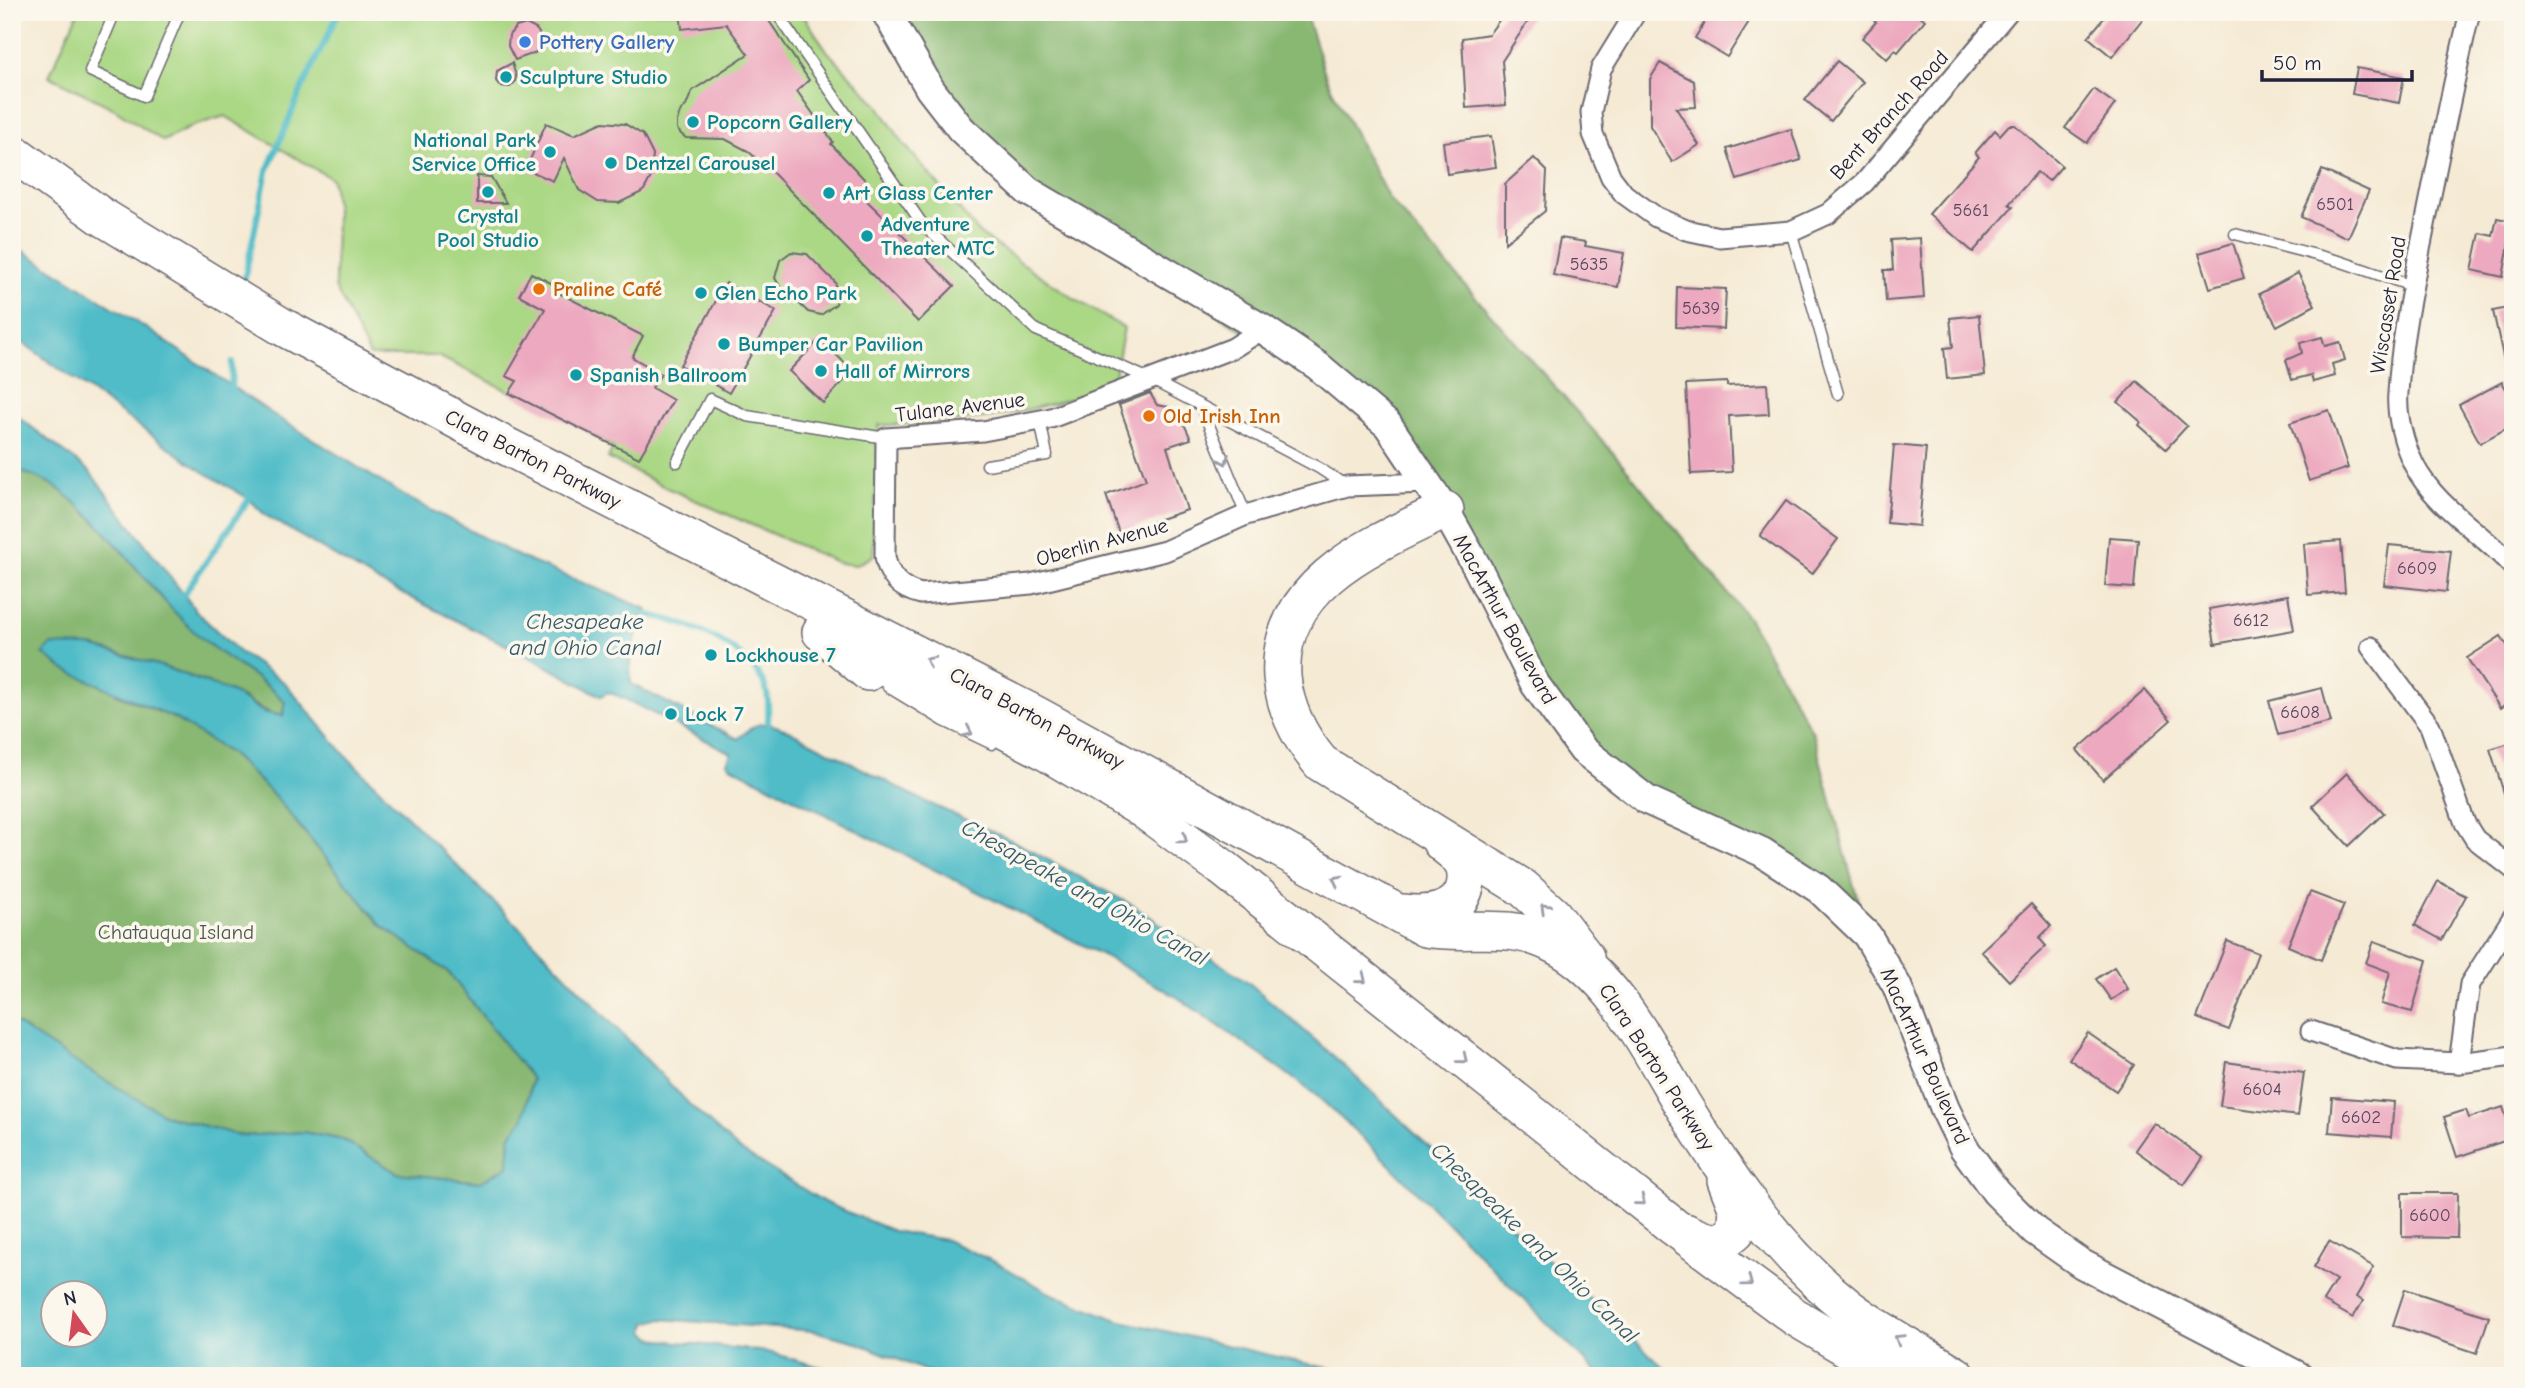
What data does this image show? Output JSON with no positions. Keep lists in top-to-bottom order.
{
  "streets": {
    "highway": ["Clara Barton Parkway"],
    "main road": ["MacArthur Boulevard"],
    "street": [
      "Bent Branch Road",
      "Wiscasset Road",
      "Tulane Avenue",
      "Oberlin Avenue"
    ]
  },
  "crossings": [
    ["Tulane Avenue", "Oberlin Avenue"],
    ["Tulane Avenue", "MacArthur Boulevard"],
    ["Oberlin Avenue", "MacArthur Boulevard"]
  ],
  "water": ["Chesapeake and Ohio Canal"],
  "parks": ["Chatauqua Island"],
  "places": [
    "Pottery Gallery",
    "Sculpture Studio",
    "Popcorn Gallery",
    "National Park Service Office",
    "Dentzel Carousel",
    "Crystal Pool Studio",
    "Art Glass Center",
    "Adventure Theater MTC",
    "Praline Café",
    "Glen Echo Park",
    "Bumper Car Pavilion",
    "Hall of Mirrors",
    "Spanish Ballroom",
    "Old Irish Inn",
    "Lockhouse 7",
    "Lock 7"
  ],
  "house_numbers": [
    "6501",
    "5661",
    "5635",
    "5639",
    "6609",
    "6612",
    "6608",
    "6604",
    "6602",
    "6600"
  ],
  "scale_bar": "50 m",
  "north": "top"
}
